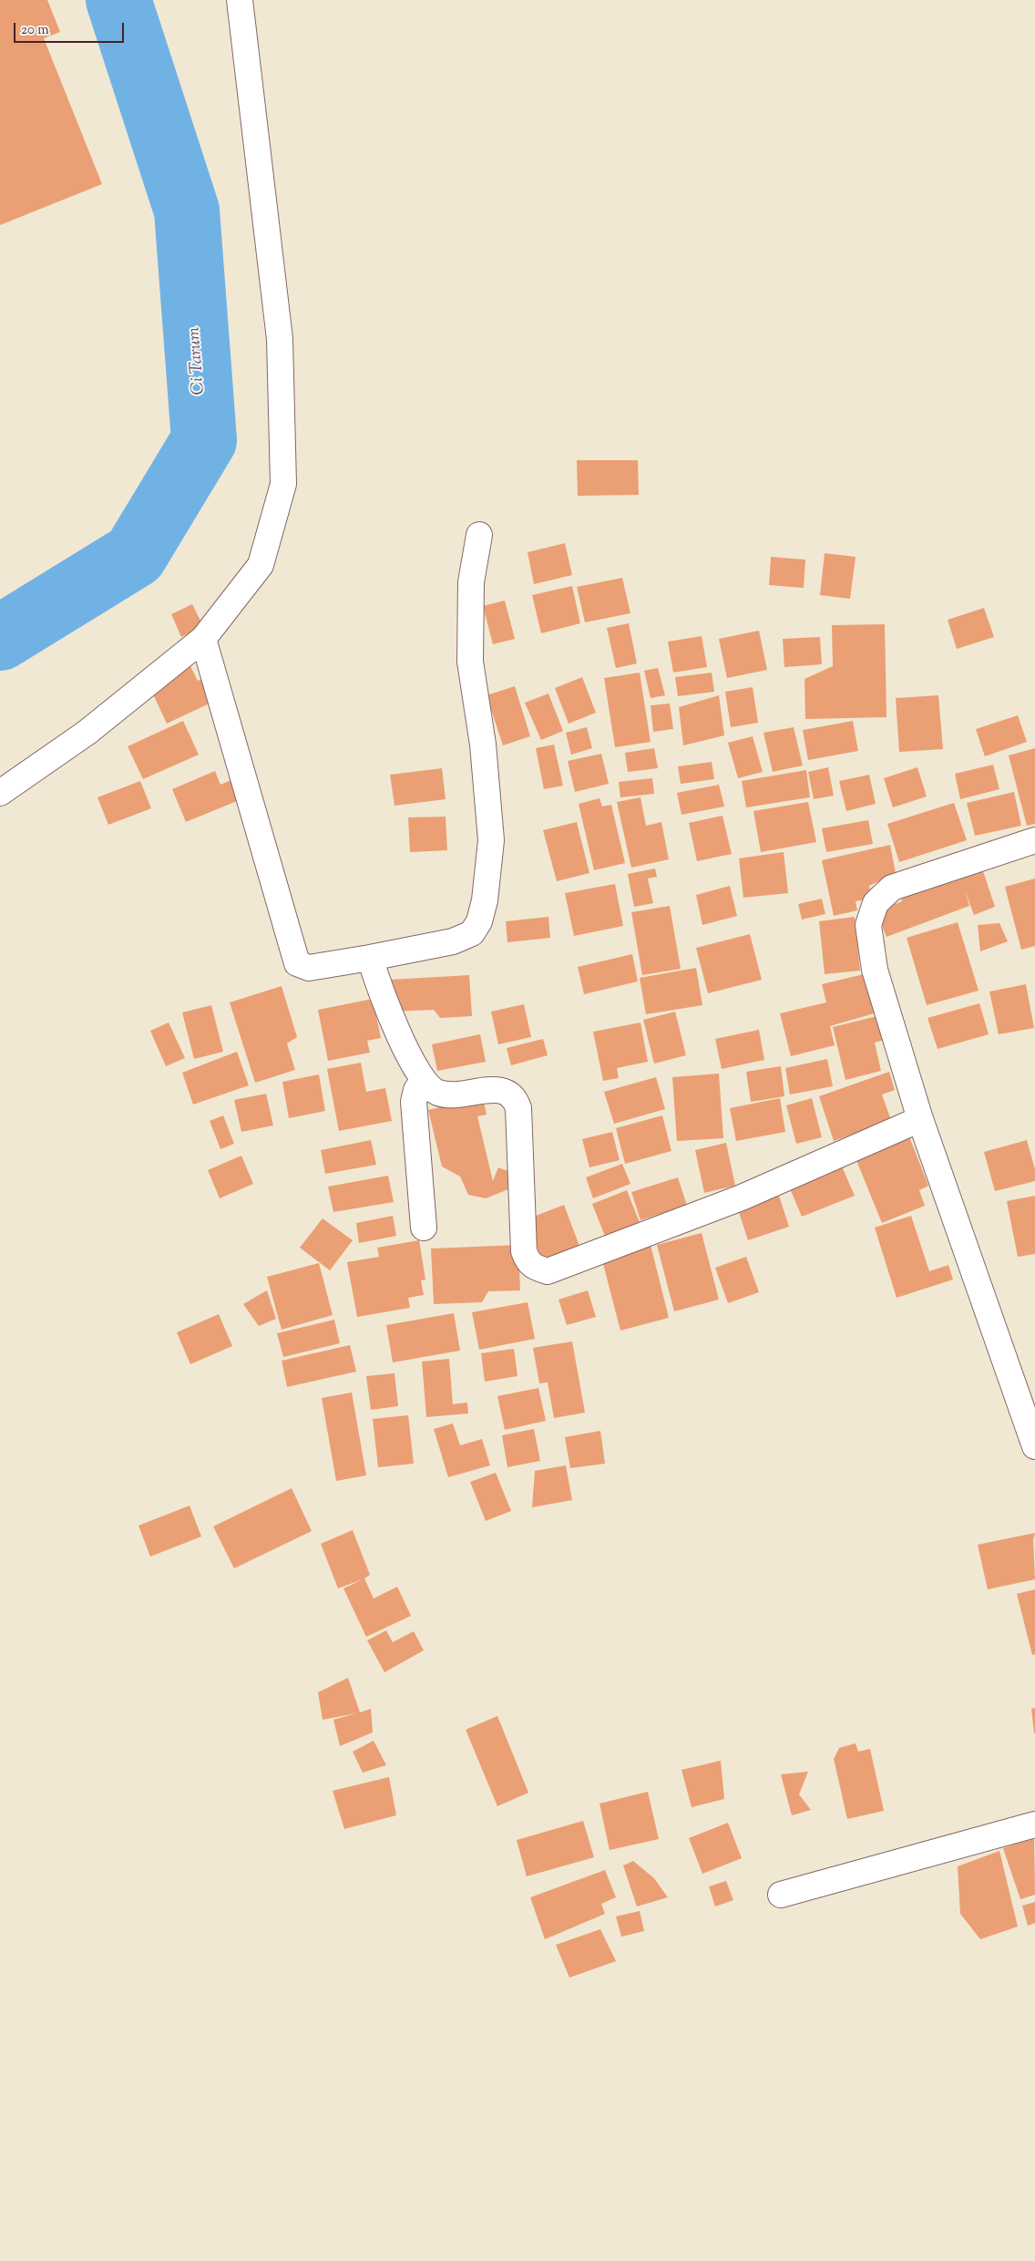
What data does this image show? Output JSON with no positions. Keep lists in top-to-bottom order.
{
  "water": ["Ci Tarum"],
  "scale_bar": "20 m"
}
